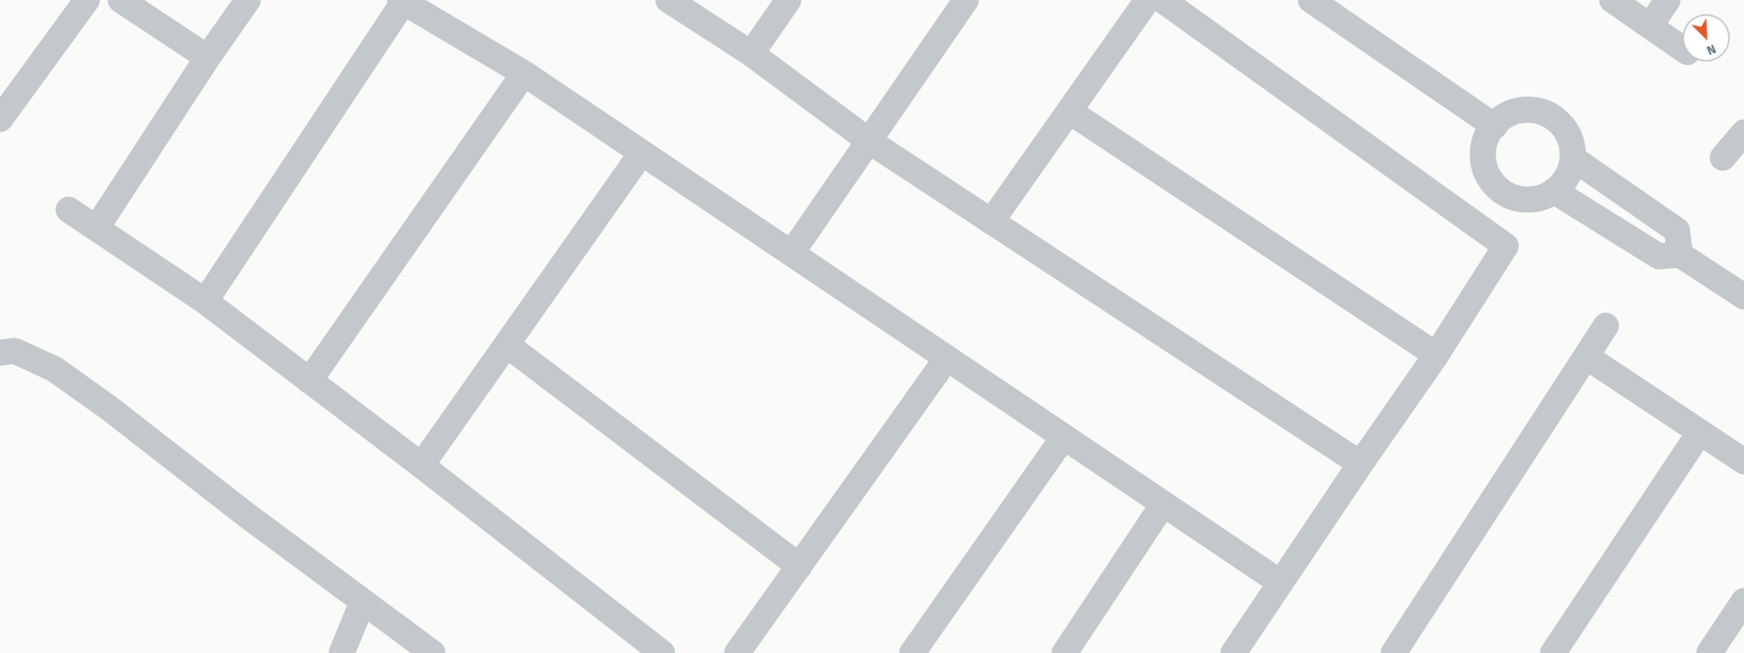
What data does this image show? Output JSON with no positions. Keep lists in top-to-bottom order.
{
  "north": "bottom right"
}
